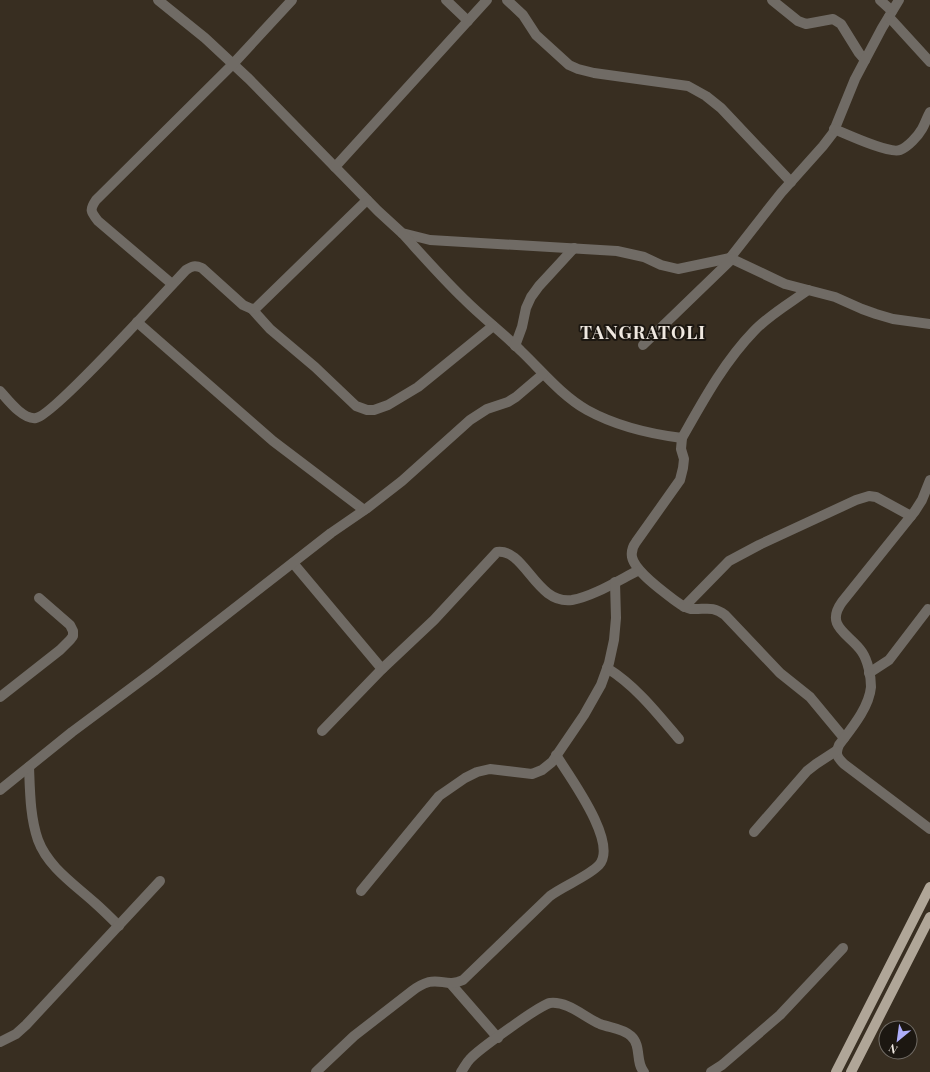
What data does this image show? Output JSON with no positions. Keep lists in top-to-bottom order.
{
  "districts": ["TANGRATOLI"],
  "north": "bottom left"
}
